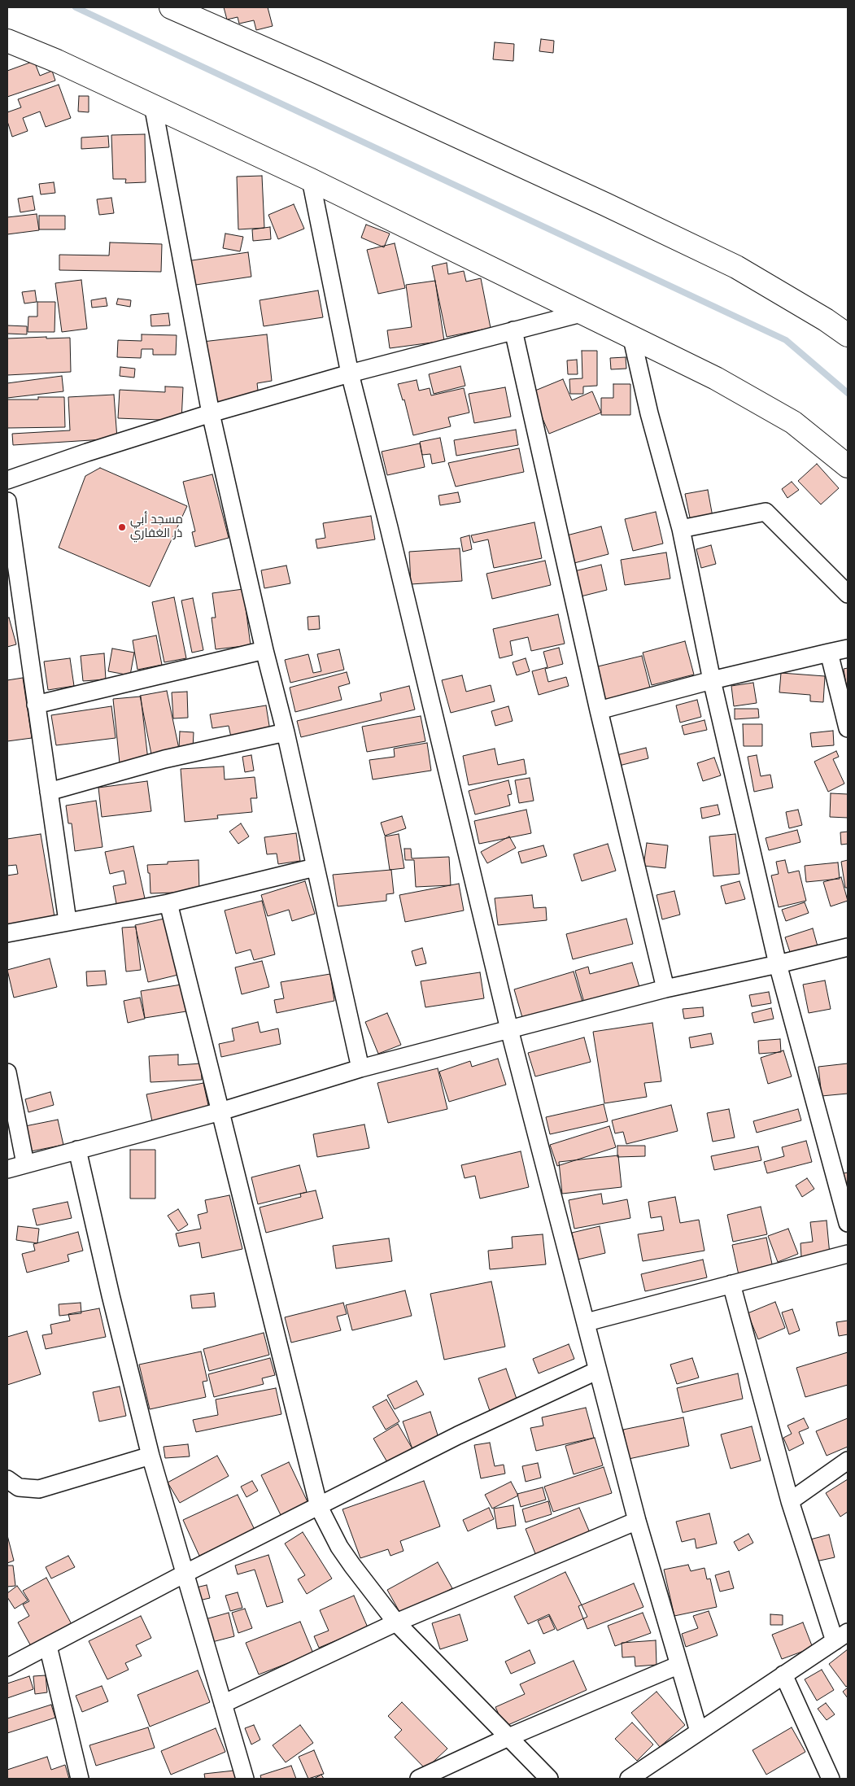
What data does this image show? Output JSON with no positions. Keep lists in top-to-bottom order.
{
  "places": ["مسجد أبي ذر الغفاري"]
}
